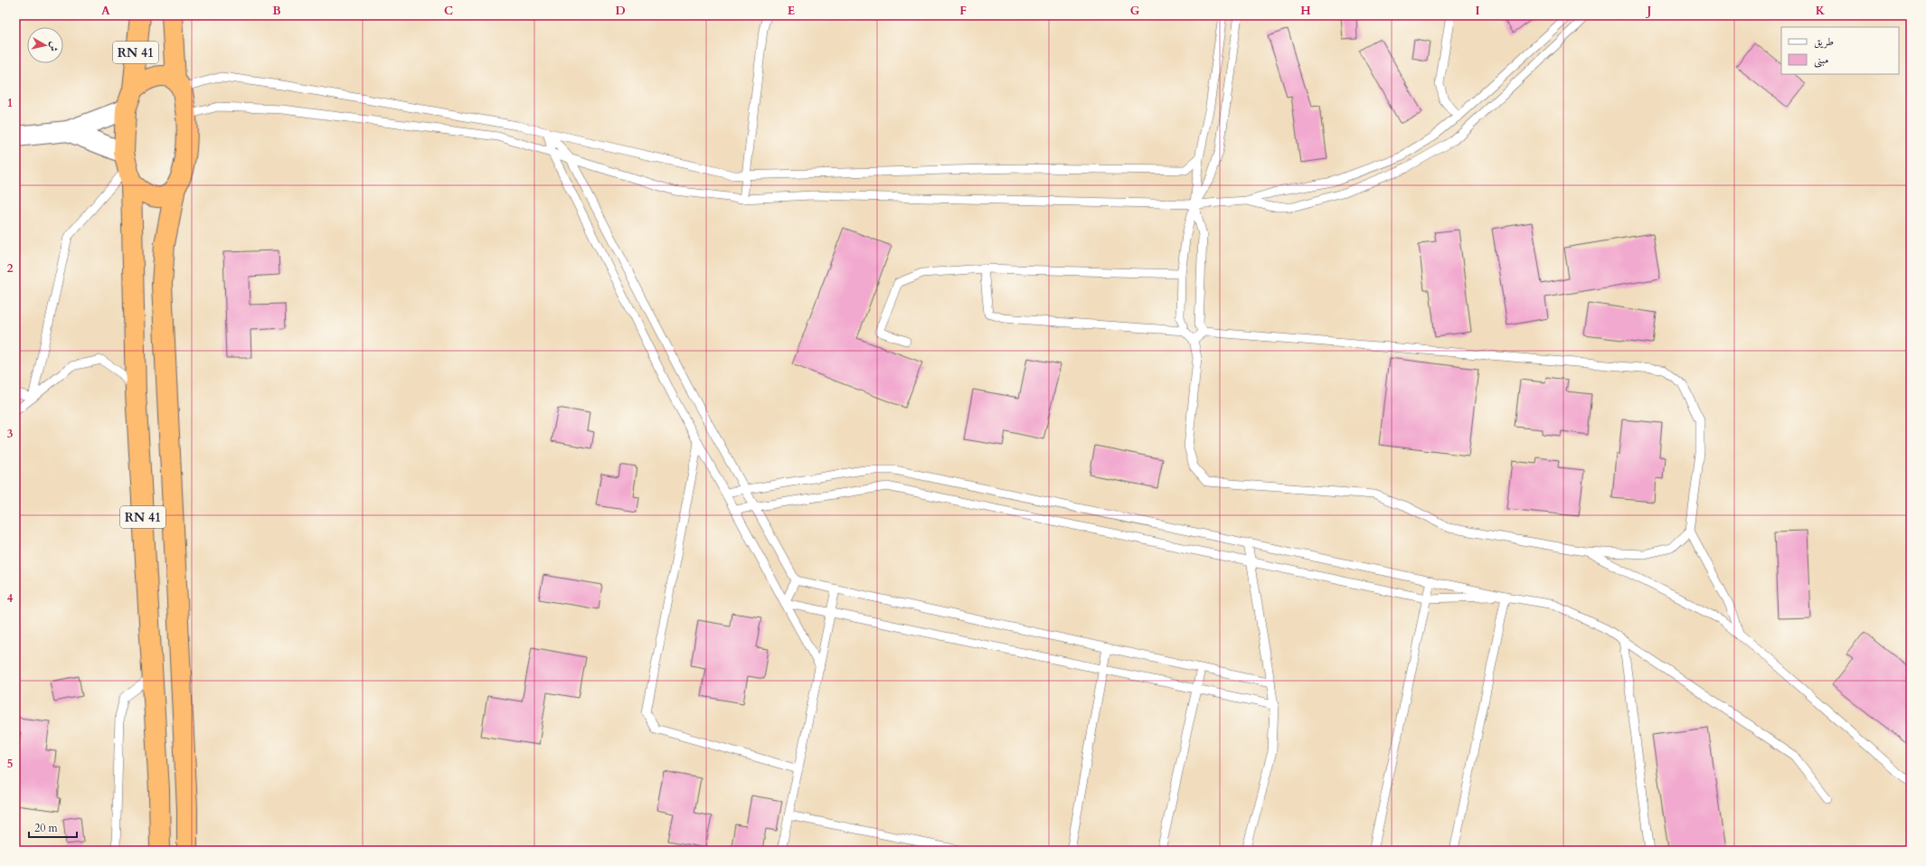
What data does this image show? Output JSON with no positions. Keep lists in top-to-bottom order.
{
  "streets": {
    "highway": ["RN 41"]
  },
  "legend": ["طريق", "مبنى"],
  "scale_bar": "20 m",
  "north": "right",
  "grid": {
    "columns": [
      "A",
      "B",
      "C",
      "D",
      "E",
      "F",
      "G",
      "H",
      "I",
      "J",
      "K"
    ],
    "rows": [
      "1",
      "2",
      "3",
      "4",
      "5"
    ]
  }
}
